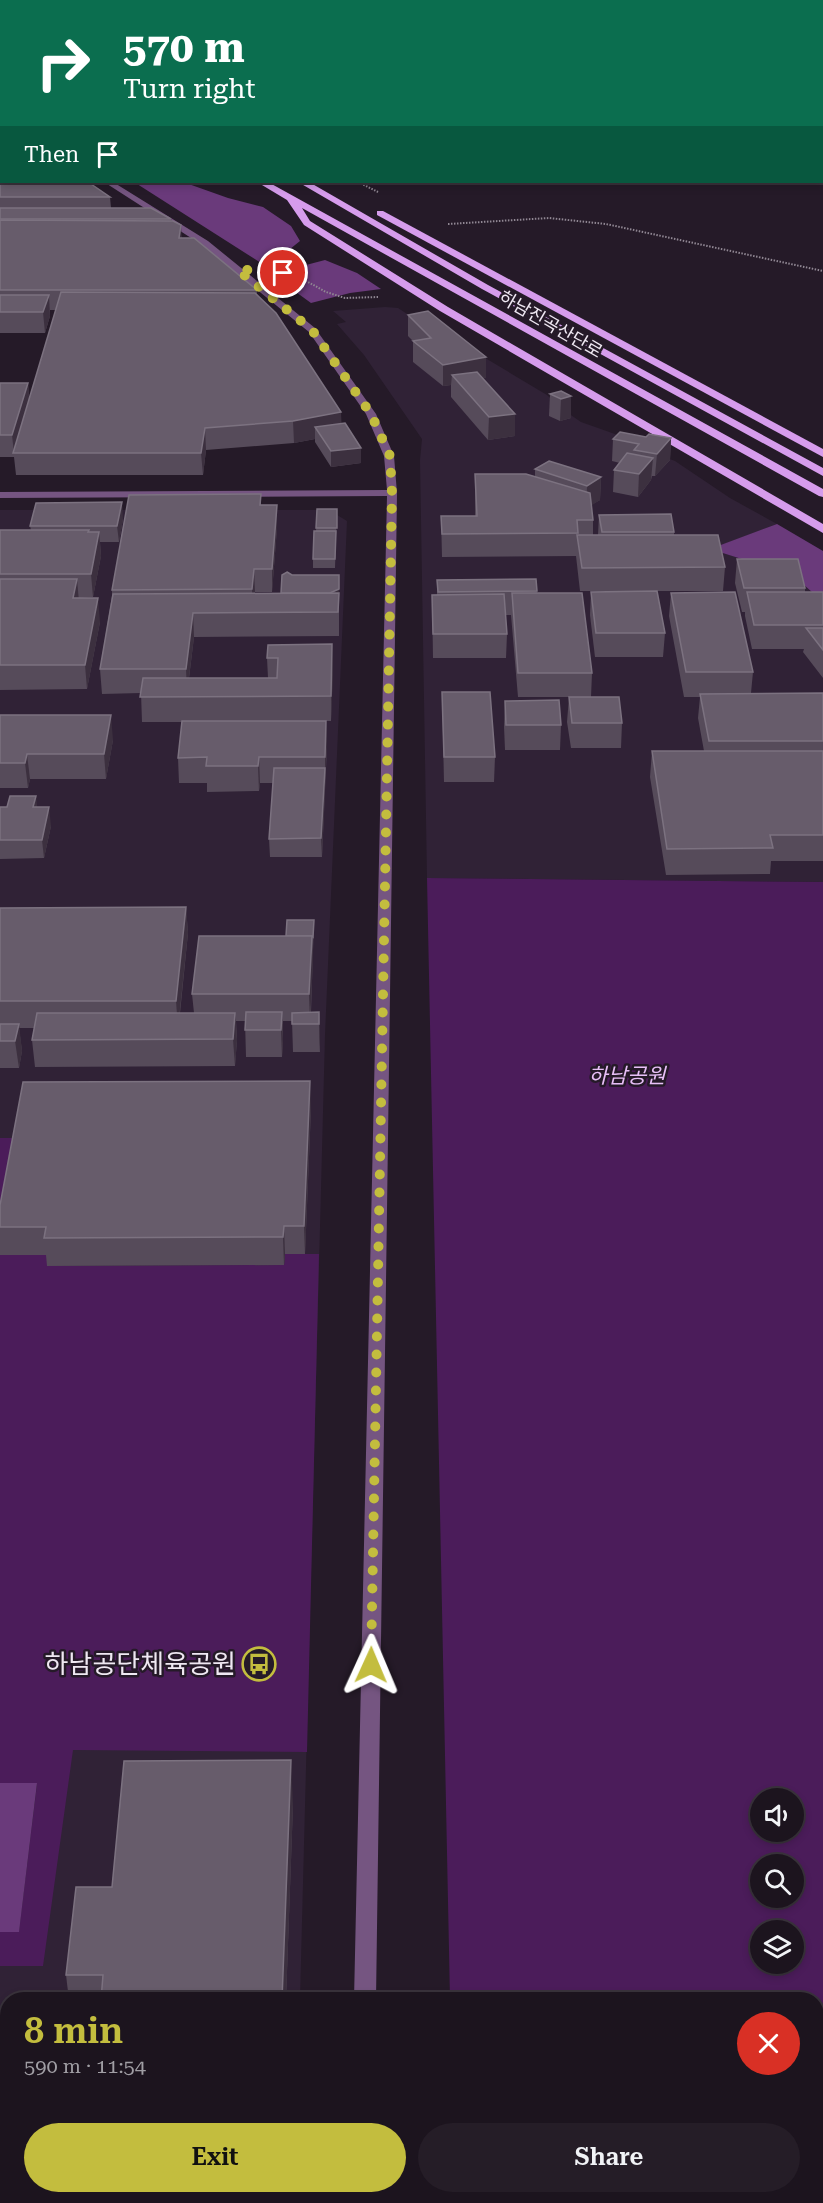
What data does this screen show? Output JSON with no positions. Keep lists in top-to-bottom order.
{
  "streets": {
    "highway": ["하남진곡산단로"]
  },
  "parks": ["하남공원"],
  "places": {
    "bus stop": ["하남공단체육공원"]
  },
  "page": {
    "turn": ["570 m", "Turn right"],
    "then": "Then",
    "heading": ["8 min", "590 m · 11:54"],
    "buttons": ["Exit", "Share"]
  }
}
